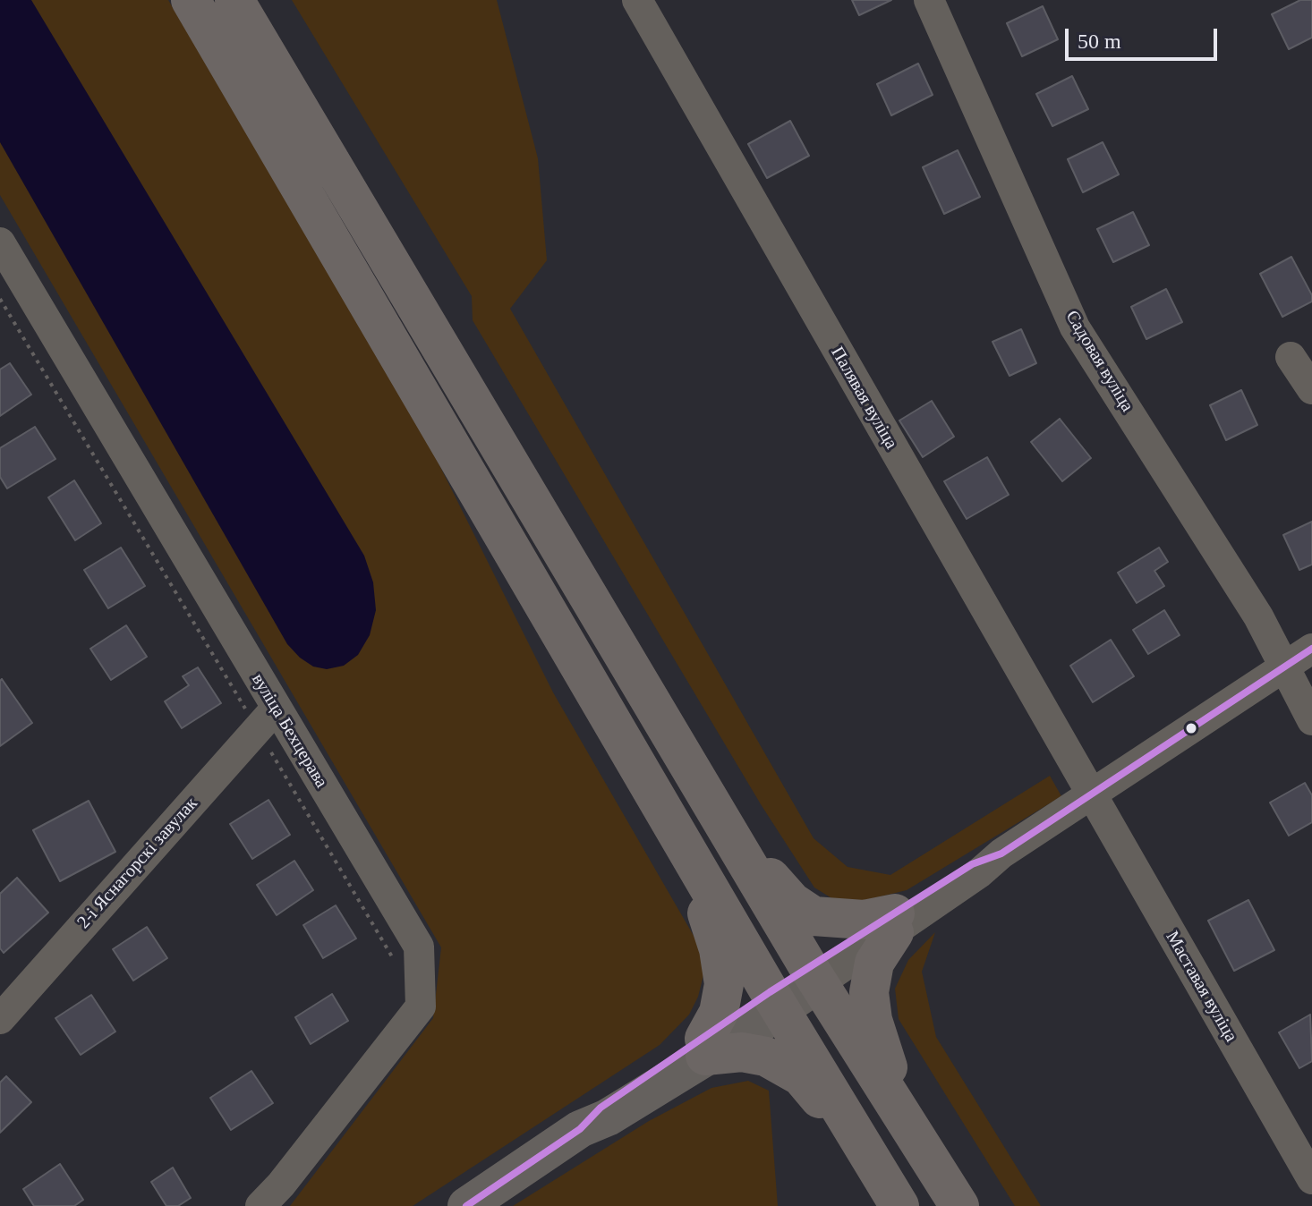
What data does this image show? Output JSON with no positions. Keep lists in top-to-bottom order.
{
  "streets": {
    "street": [
      "Садовая вуліца",
      "Палявая вуліца",
      "вуліца Бехцерава",
      "2-і Яснагорскі завулак",
      "Маставая вуліца"
    ]
  },
  "crossings": [
    ["Палявая вуліца", "Маставая вуліца"],
    ["вуліца Бехцерава", "2-і Яснагорскі завулак"]
  ],
  "scale_bar": "50 m"
}
